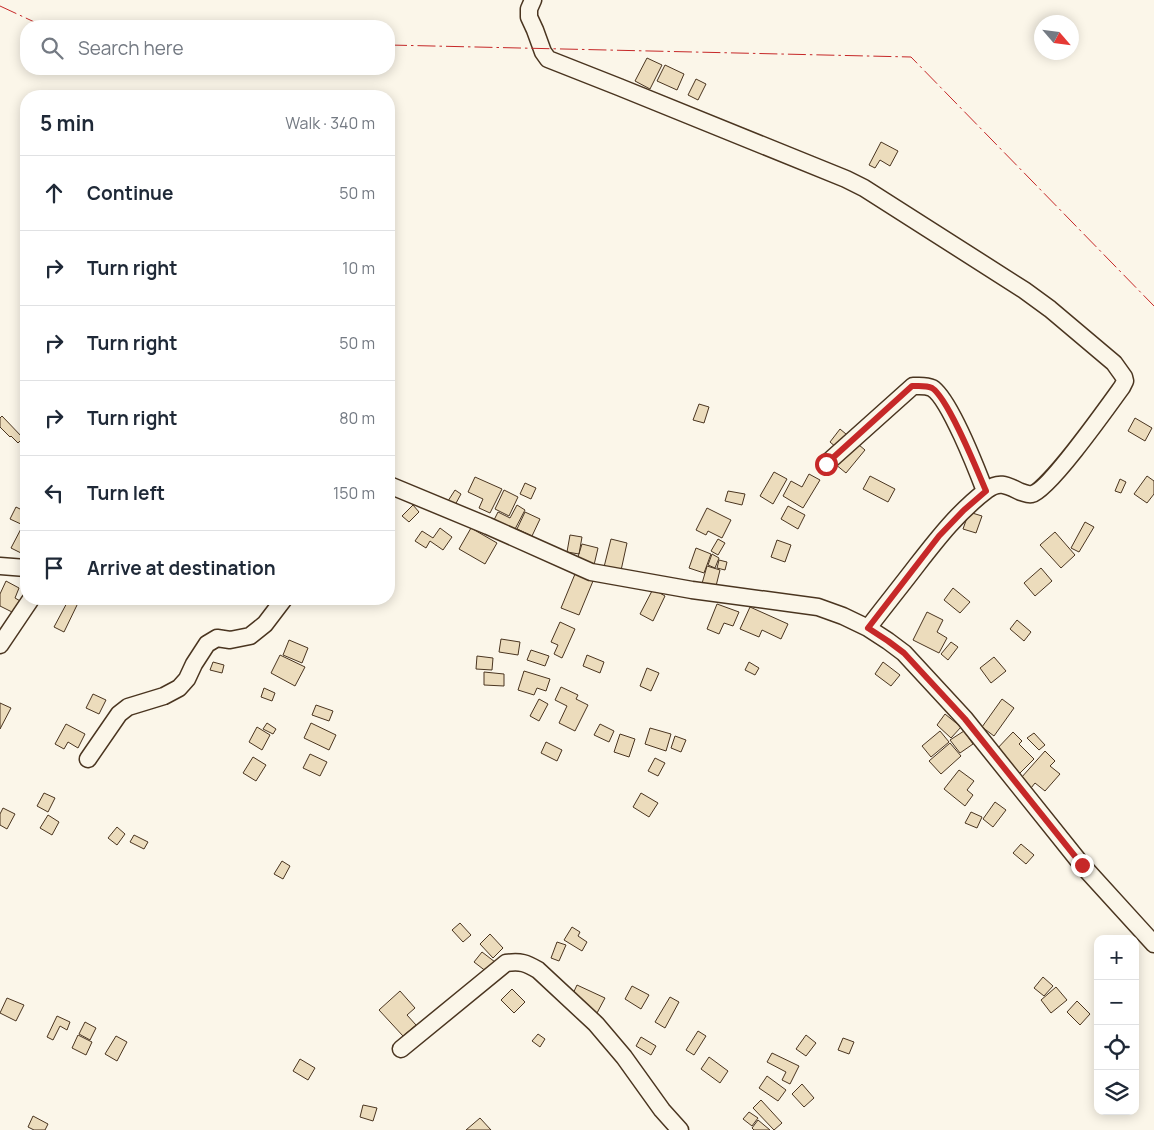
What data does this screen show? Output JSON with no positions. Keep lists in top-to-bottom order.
{
  "north": "bottom right",
  "page": {
    "search": "Search here",
    "heading": ["5 min", "Walk · 340 m"],
    "list": [
      ["Continue", "50 m"],
      ["Turn right", "10 m"],
      ["Turn right", "50 m"],
      ["Turn right", "80 m"],
      ["Turn left", "150 m"],
      "Arrive at destination"
    ],
    "map_buttons": ["+", "−"]
  }
}
